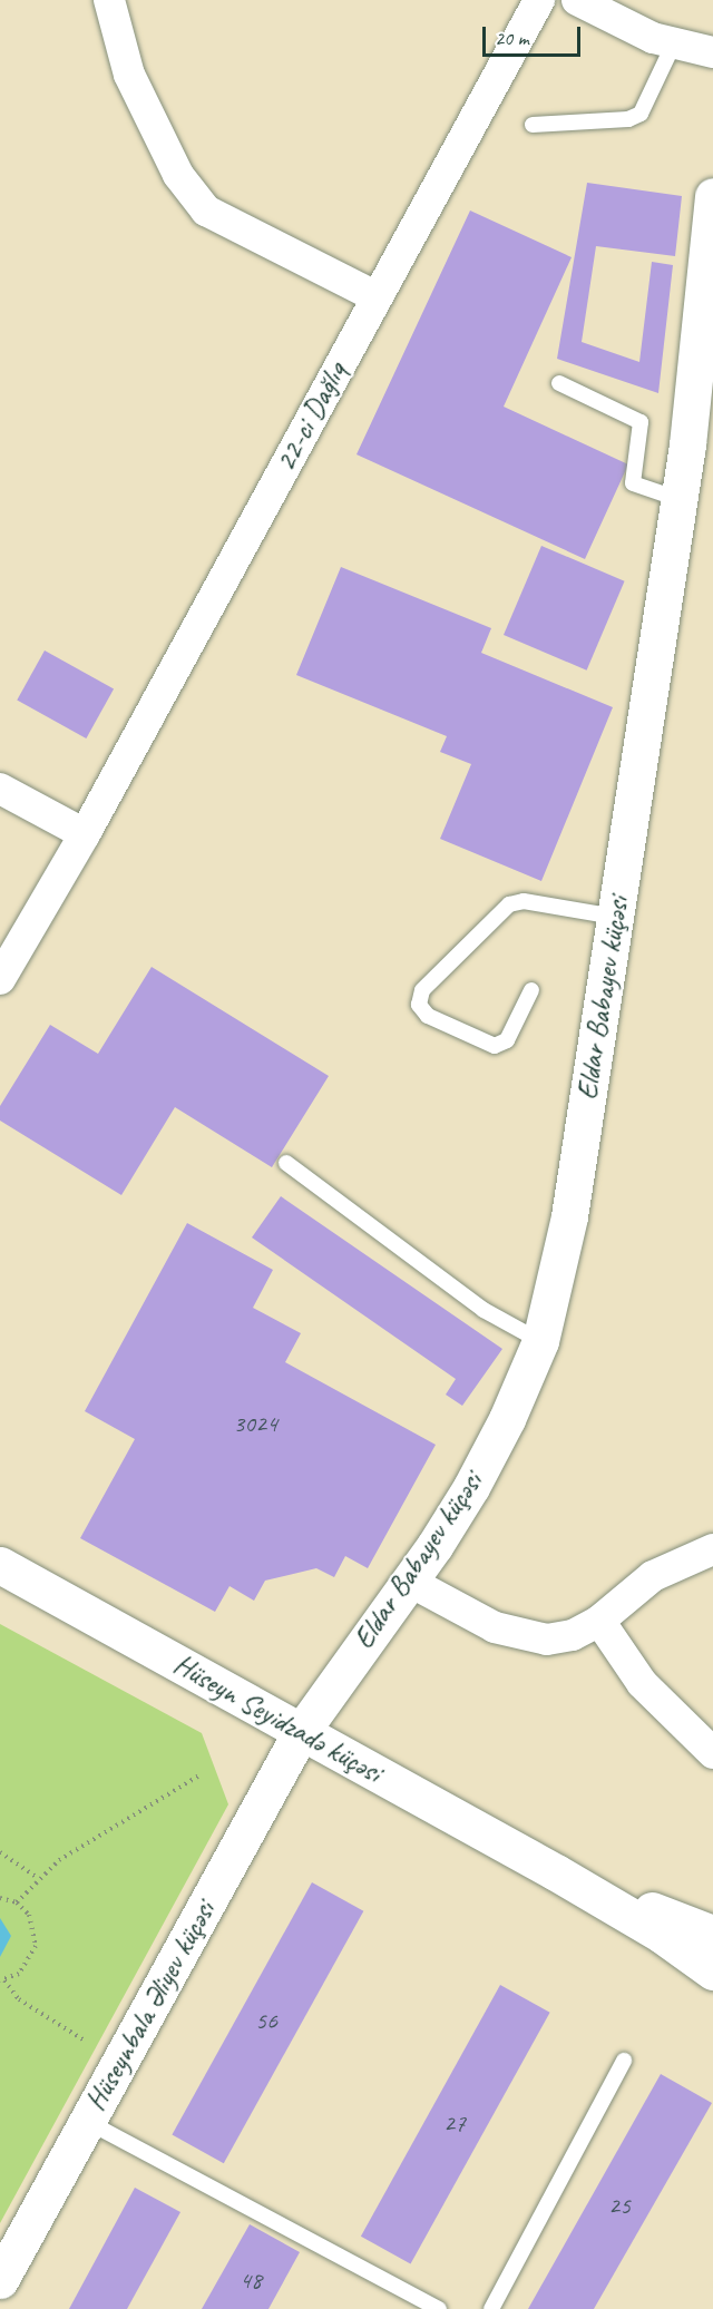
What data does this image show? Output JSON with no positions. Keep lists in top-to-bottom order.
{
  "streets": {
    "street": [
      "22-ci Dağlıq",
      "Eldar Babayev küçəsi",
      "Hüseyn Seyidzadə küçəsi",
      "Hüseynbala Əliyev küçəsi"
    ]
  },
  "crossings": [
    ["Eldar Babayev küçəsi", "Hüseyn Seyidzadə küçəsi"],
    ["Eldar Babayev küçəsi", "Hüseynbala Əliyev küçəsi"],
    ["Hüseyn Seyidzadə küçəsi", "Hüseynbala Əliyev küçəsi"]
  ],
  "house_numbers": [
    "3024",
    "56",
    "27",
    "25",
    "48"
  ],
  "scale_bar": "20 m"
}
